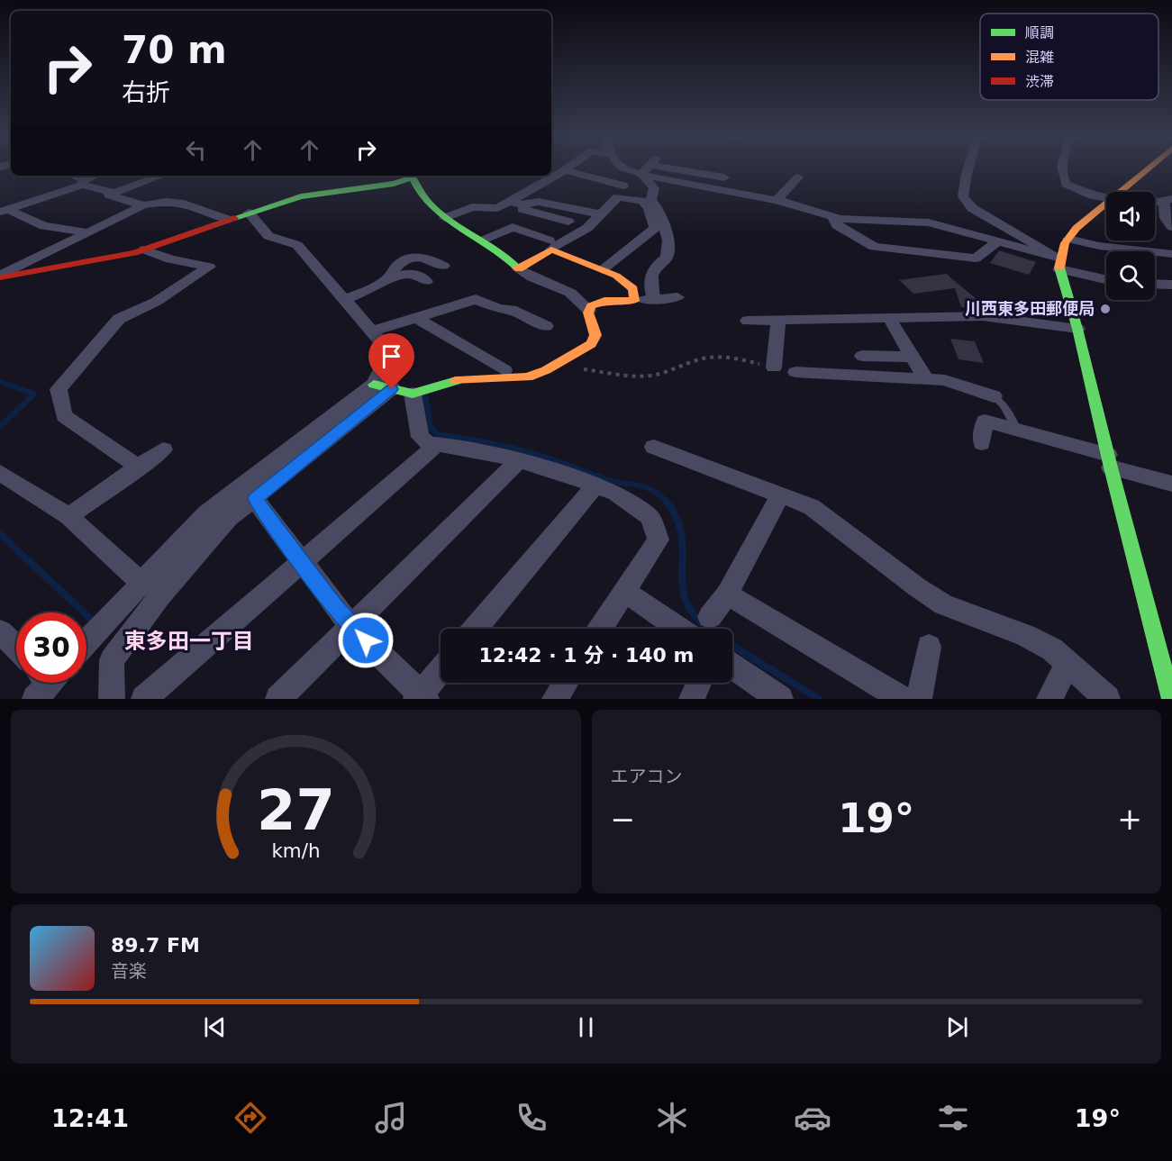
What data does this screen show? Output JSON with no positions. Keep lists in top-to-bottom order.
{
  "districts": ["東多田一丁目"],
  "places": ["川西東多田郵便局"],
  "legend": ["順調", "混雑", "渋滞"],
  "page": {
    "turn": ["70 m", "右折"],
    "limit": "30",
    "trip": "12:42 · 1 分 · 140 m",
    "tile": "エアコン",
    "heat": ["−", "19°", "+"],
    "song": ["89.7 FM", "音楽"],
    "tabs": ["12:41", "19°"],
    "gauge": ["27", "km/h"]
  }
}
